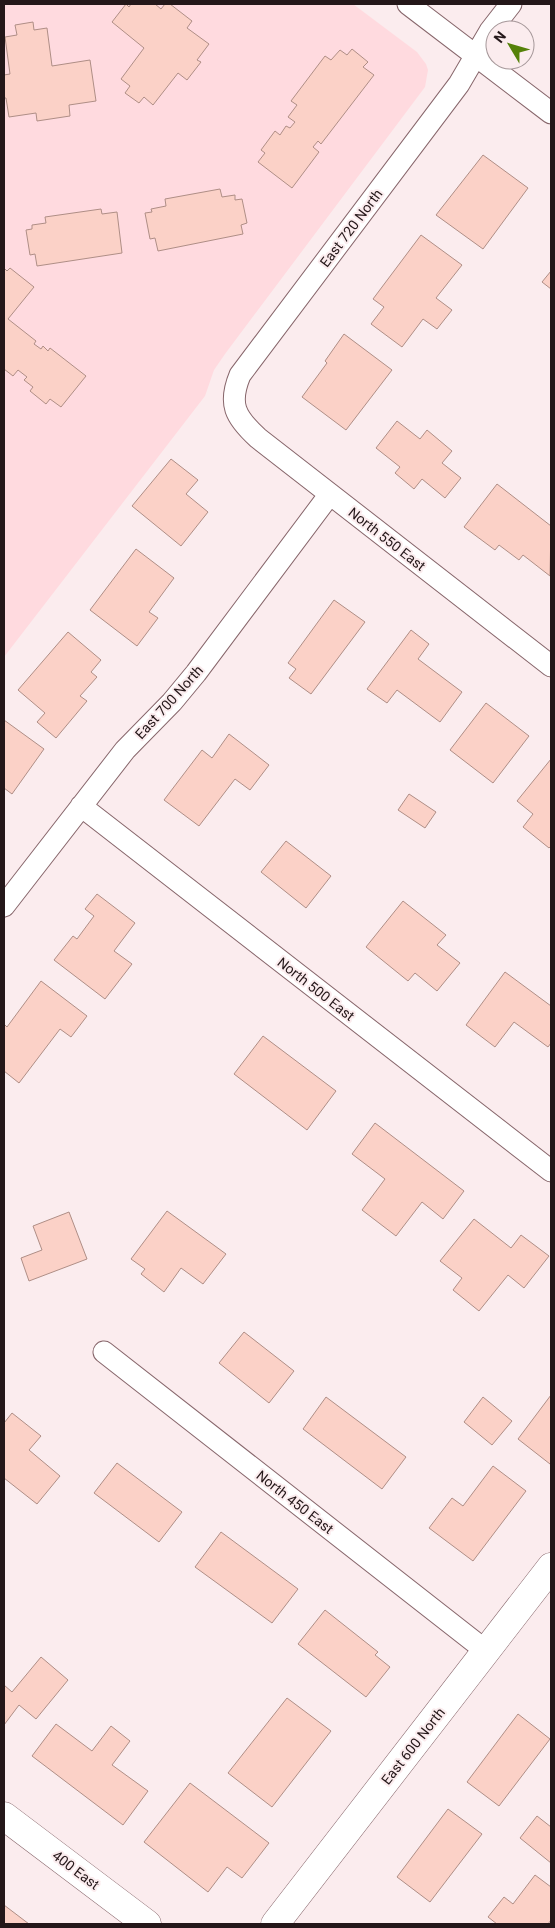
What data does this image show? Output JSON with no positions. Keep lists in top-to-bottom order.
{
  "streets": {
    "street": [
      "East 720 North",
      "North 550 East",
      "East 700 North",
      "North 500 East",
      "North 450 East",
      "East 600 North",
      "400 East"
    ]
  },
  "crossings": [
    ["East 720 North", "North 550 East"],
    ["North 550 East", "East 700 North"],
    ["East 700 North", "North 500 East"],
    ["North 450 East", "East 600 North"]
  ],
  "north": "top left"
}
